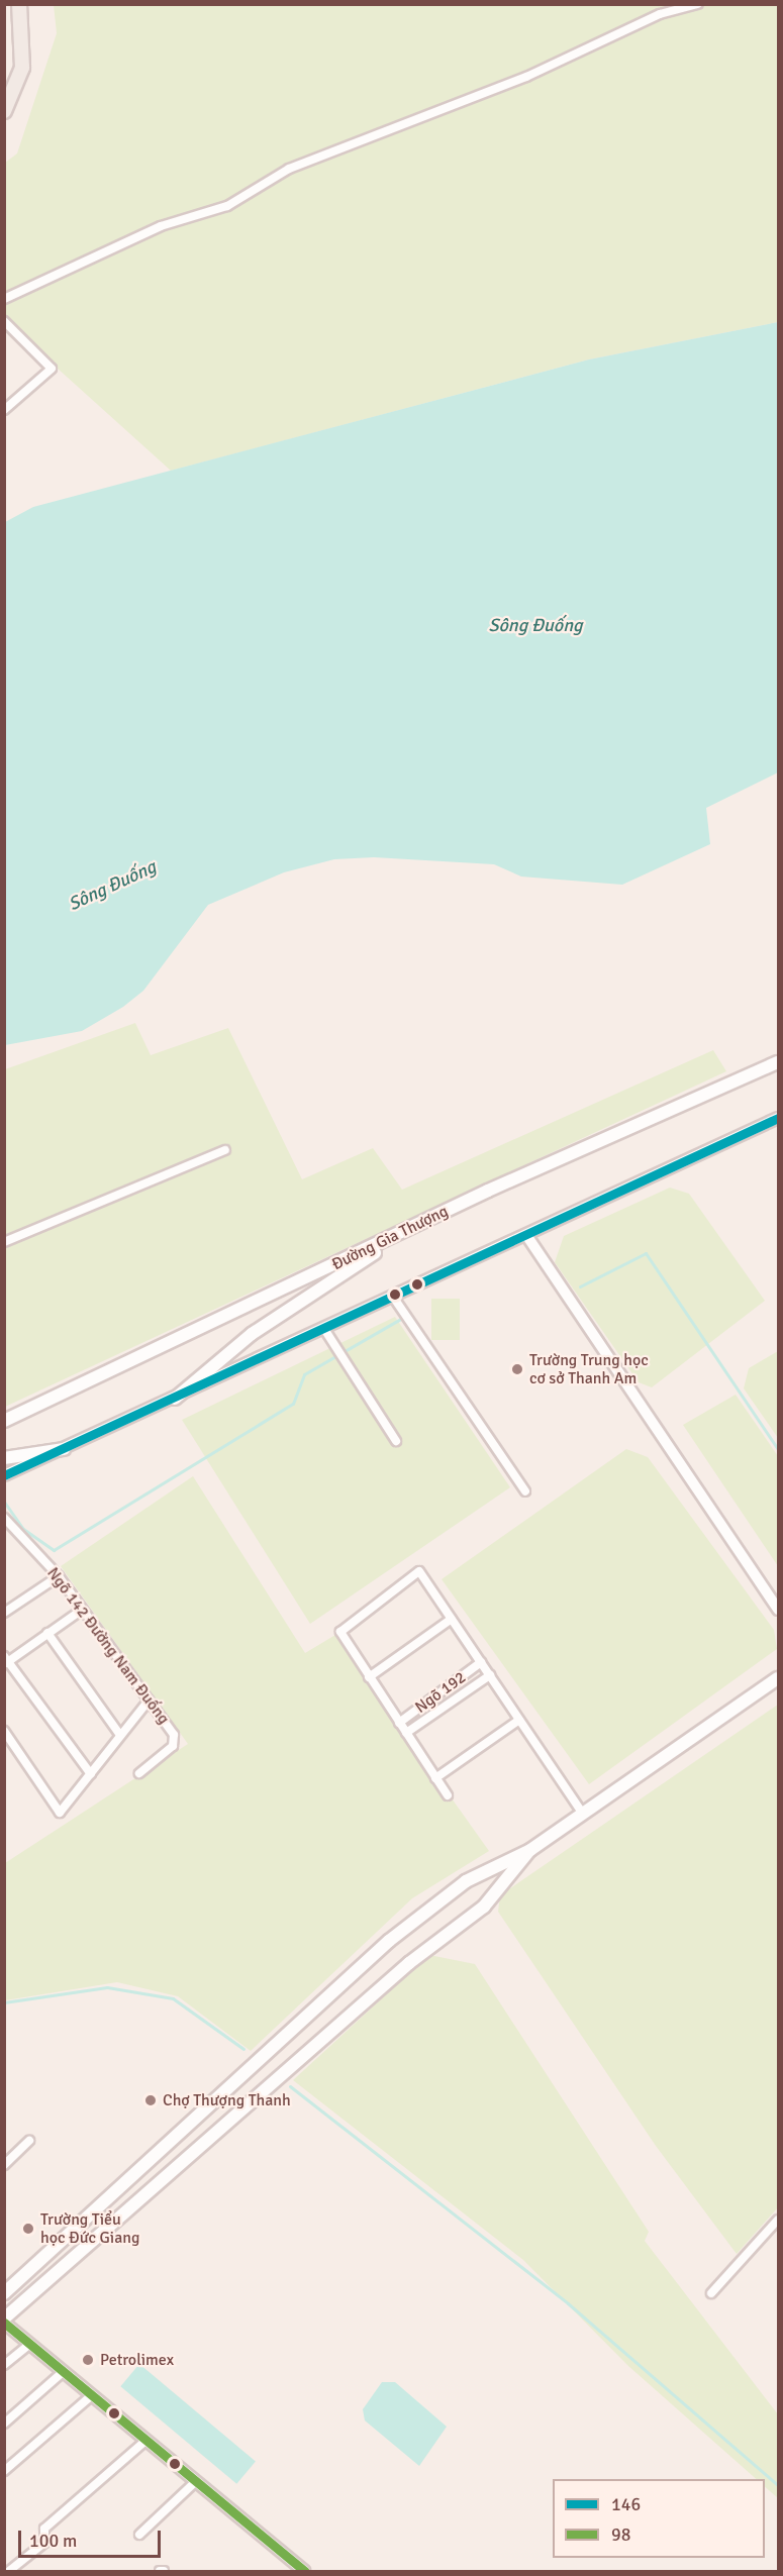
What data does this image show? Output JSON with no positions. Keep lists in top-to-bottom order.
{
  "streets": {
    "main road": ["Đường Gia Thượng"],
    "street": ["Ngõ 142 Đường Nam Đuống", "Ngõ 192"]
  },
  "water": ["Sông Đuống"],
  "places": [
    "Trường Trung học cơ sở Thanh Am",
    "Chợ Thượng Thanh",
    "Trường Tiểu học Đức Giang",
    "Petrolimex"
  ],
  "lines": ["transit line 146", "transit line 98"],
  "legend": ["146", "98"],
  "scale_bar": "100 m"
}
